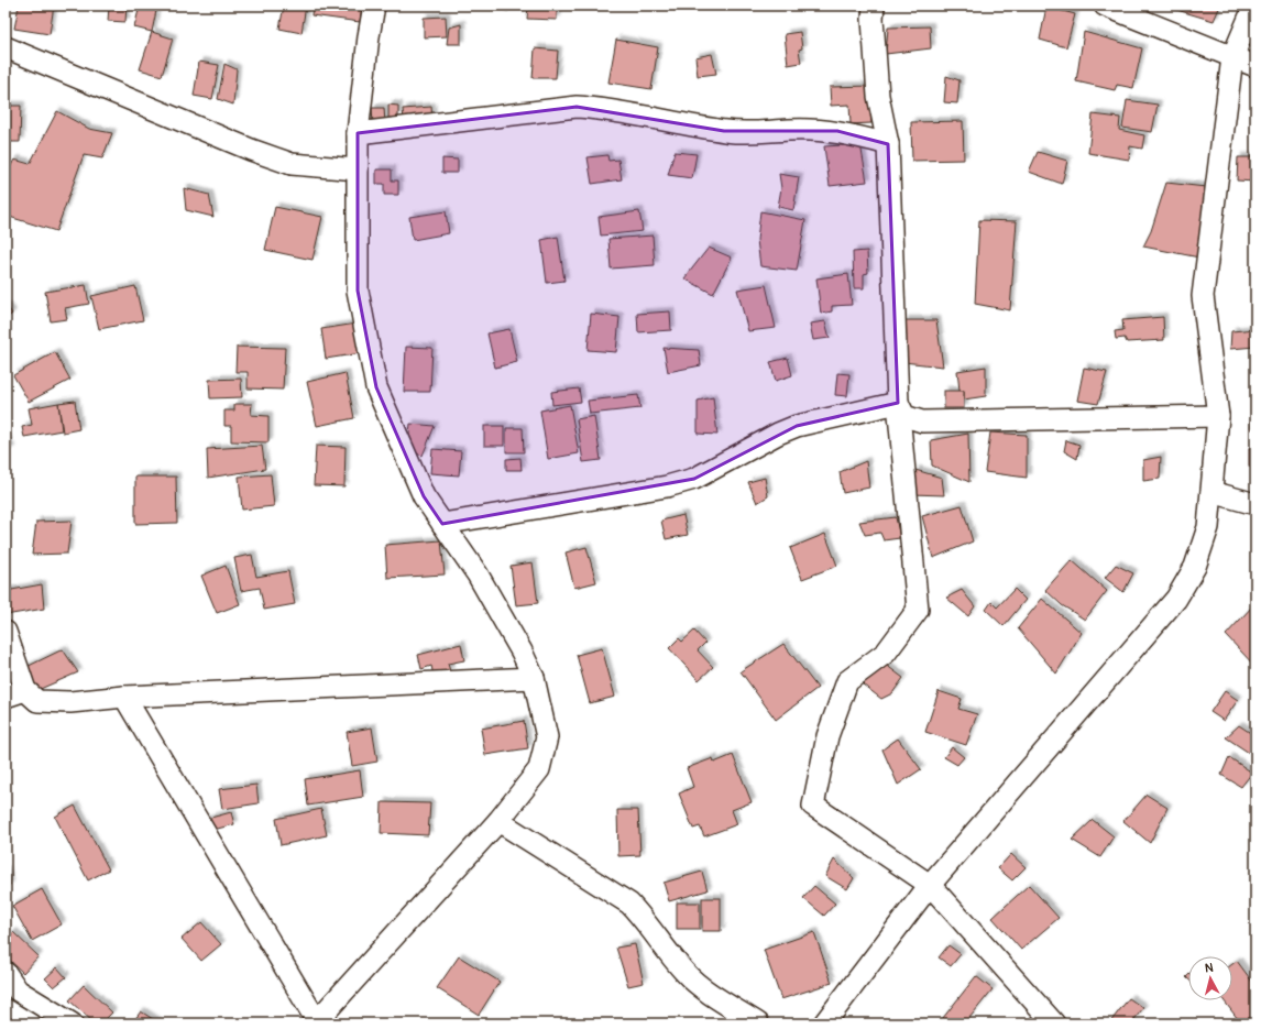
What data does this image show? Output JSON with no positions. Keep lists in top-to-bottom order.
{
  "north": "top"
}
